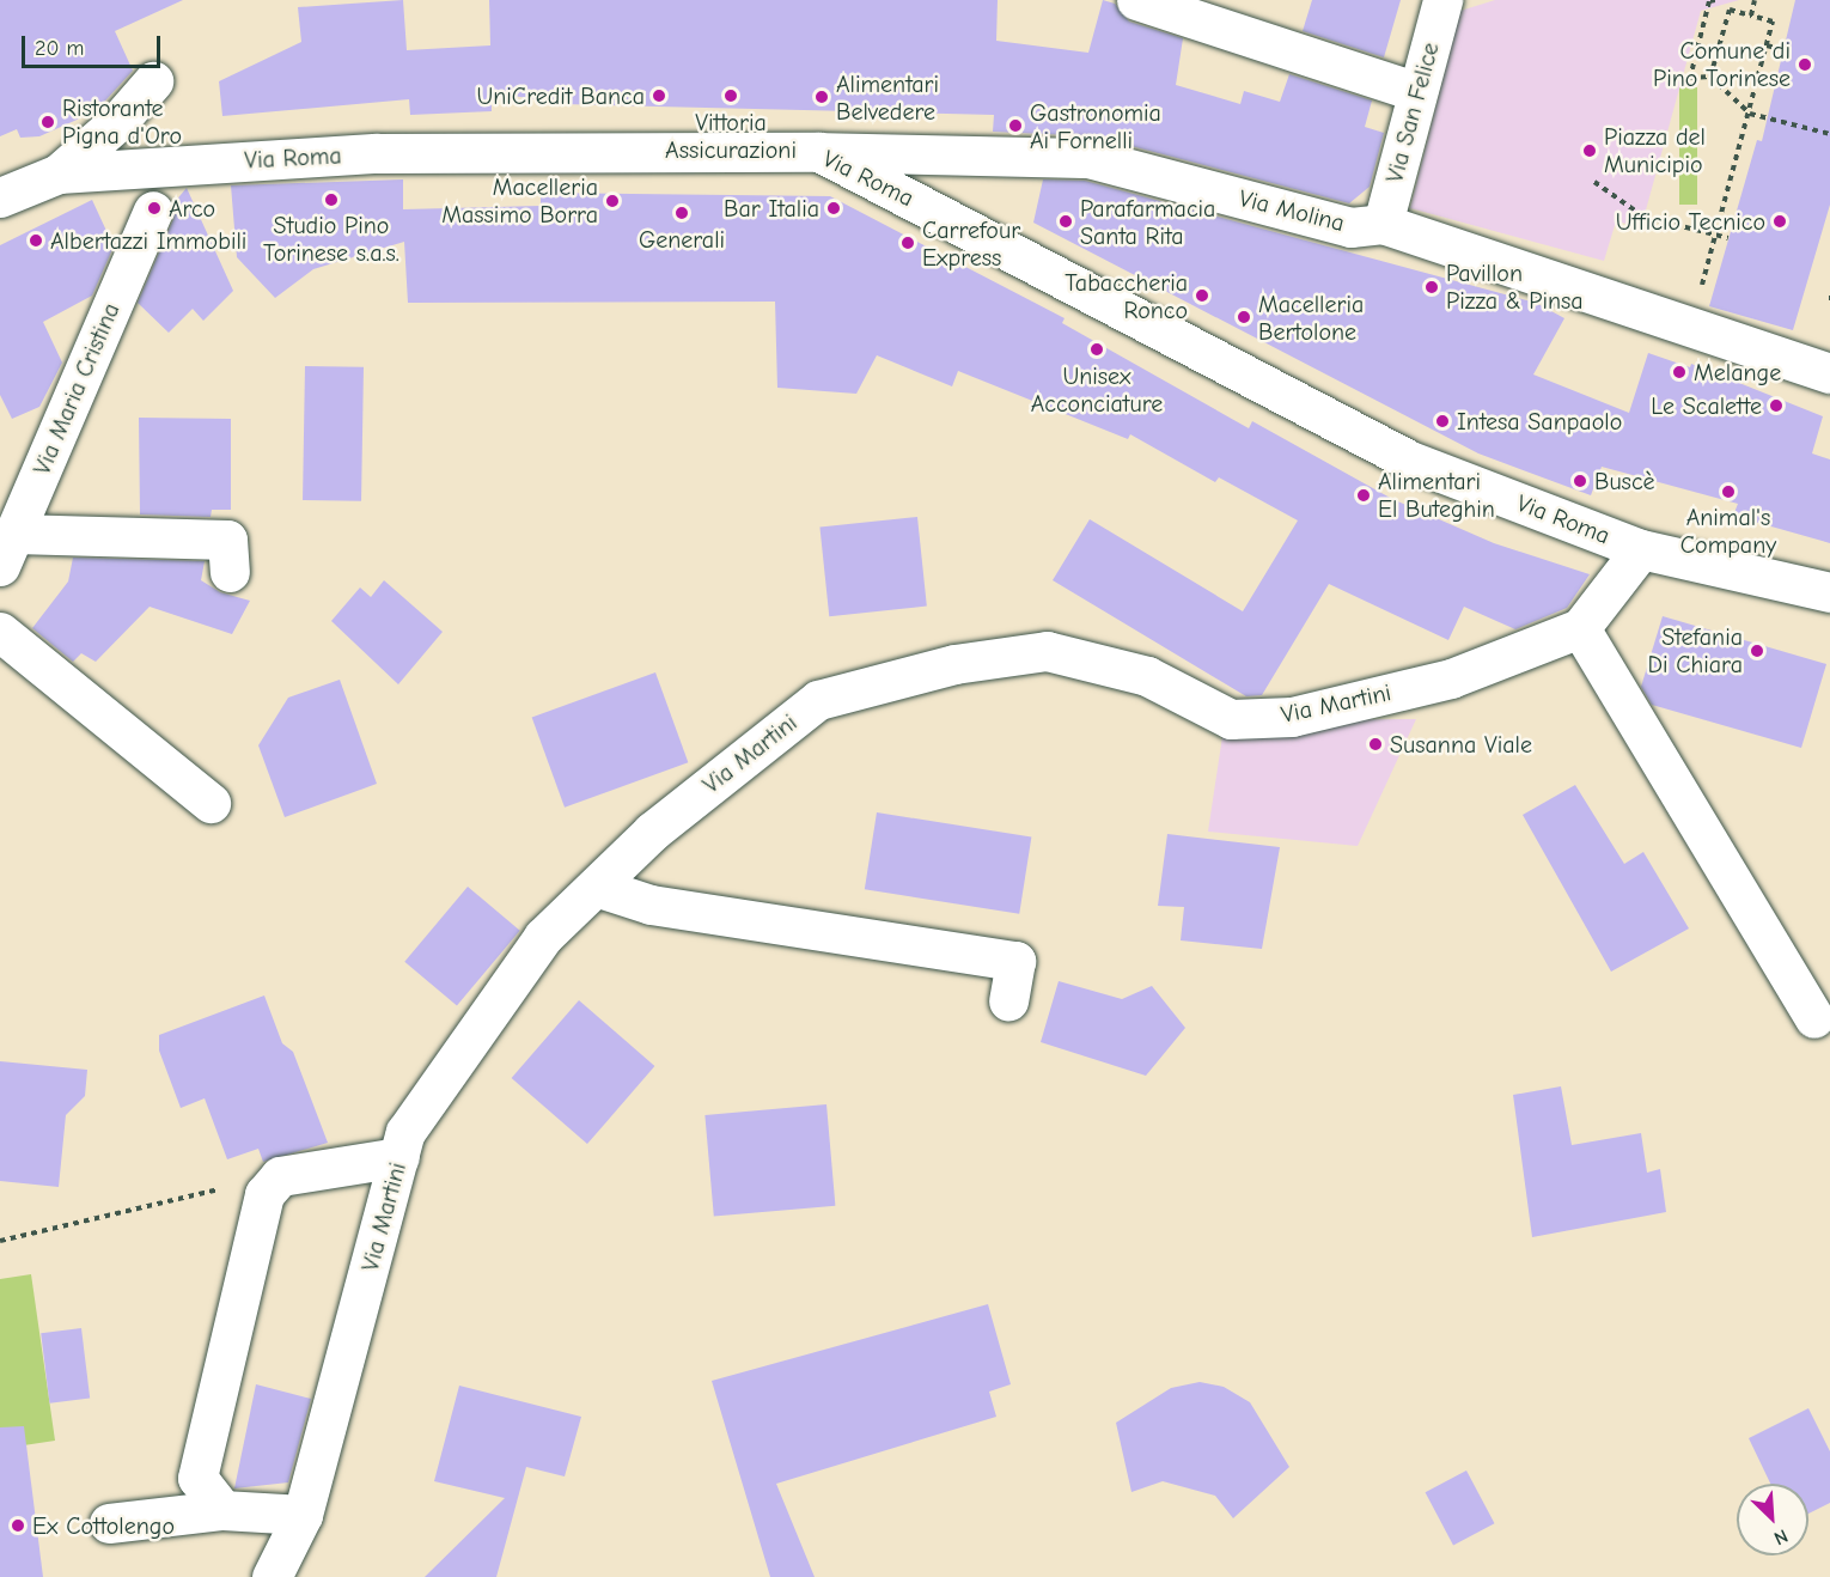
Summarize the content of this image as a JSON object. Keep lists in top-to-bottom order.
{
  "streets": {
    "street": [
      "Via San Felice",
      "Via Roma",
      "Via Molina",
      "Via Maria Cristina",
      "Via Martini"
    ]
  },
  "crossings": [
    ["Via San Felice", "Via Molina"],
    ["Via Roma", "Via Molina"],
    ["Via Roma", "Via Maria Cristina"]
  ],
  "places": [
    "Comune di Pino Torinese",
    "UniCredit Banca",
    "Vittoria Assicurazioni",
    "Alimentari Belvedere",
    "Ristorante Pigna d'Oro",
    "Gastronomia Ai Fornelli",
    "Piazza del Municipio",
    "Studio Pino Torinese s.a.s.",
    "Macelleria Massimo Borra",
    "Arco",
    "Bar Italia",
    "Generali",
    "Parafarmacia Santa Rita",
    "Ufficio Tecnico",
    "Albertazzi Immobili",
    "Carrefour Express",
    "Pavillon Pizza & Pinsa",
    "Tabaccheria Ronco",
    "Macelleria Bertolone",
    "Unisex Acconciature",
    "Melange",
    "Le Scalette",
    "Intesa Sanpaolo",
    "Buscè",
    "Animal's Company",
    "Alimentari El Buteghin",
    "Stefania Di Chiara",
    "Susanna Viale",
    "Ex Cottolengo"
  ],
  "scale_bar": "20 m",
  "north": "bottom right"
}
